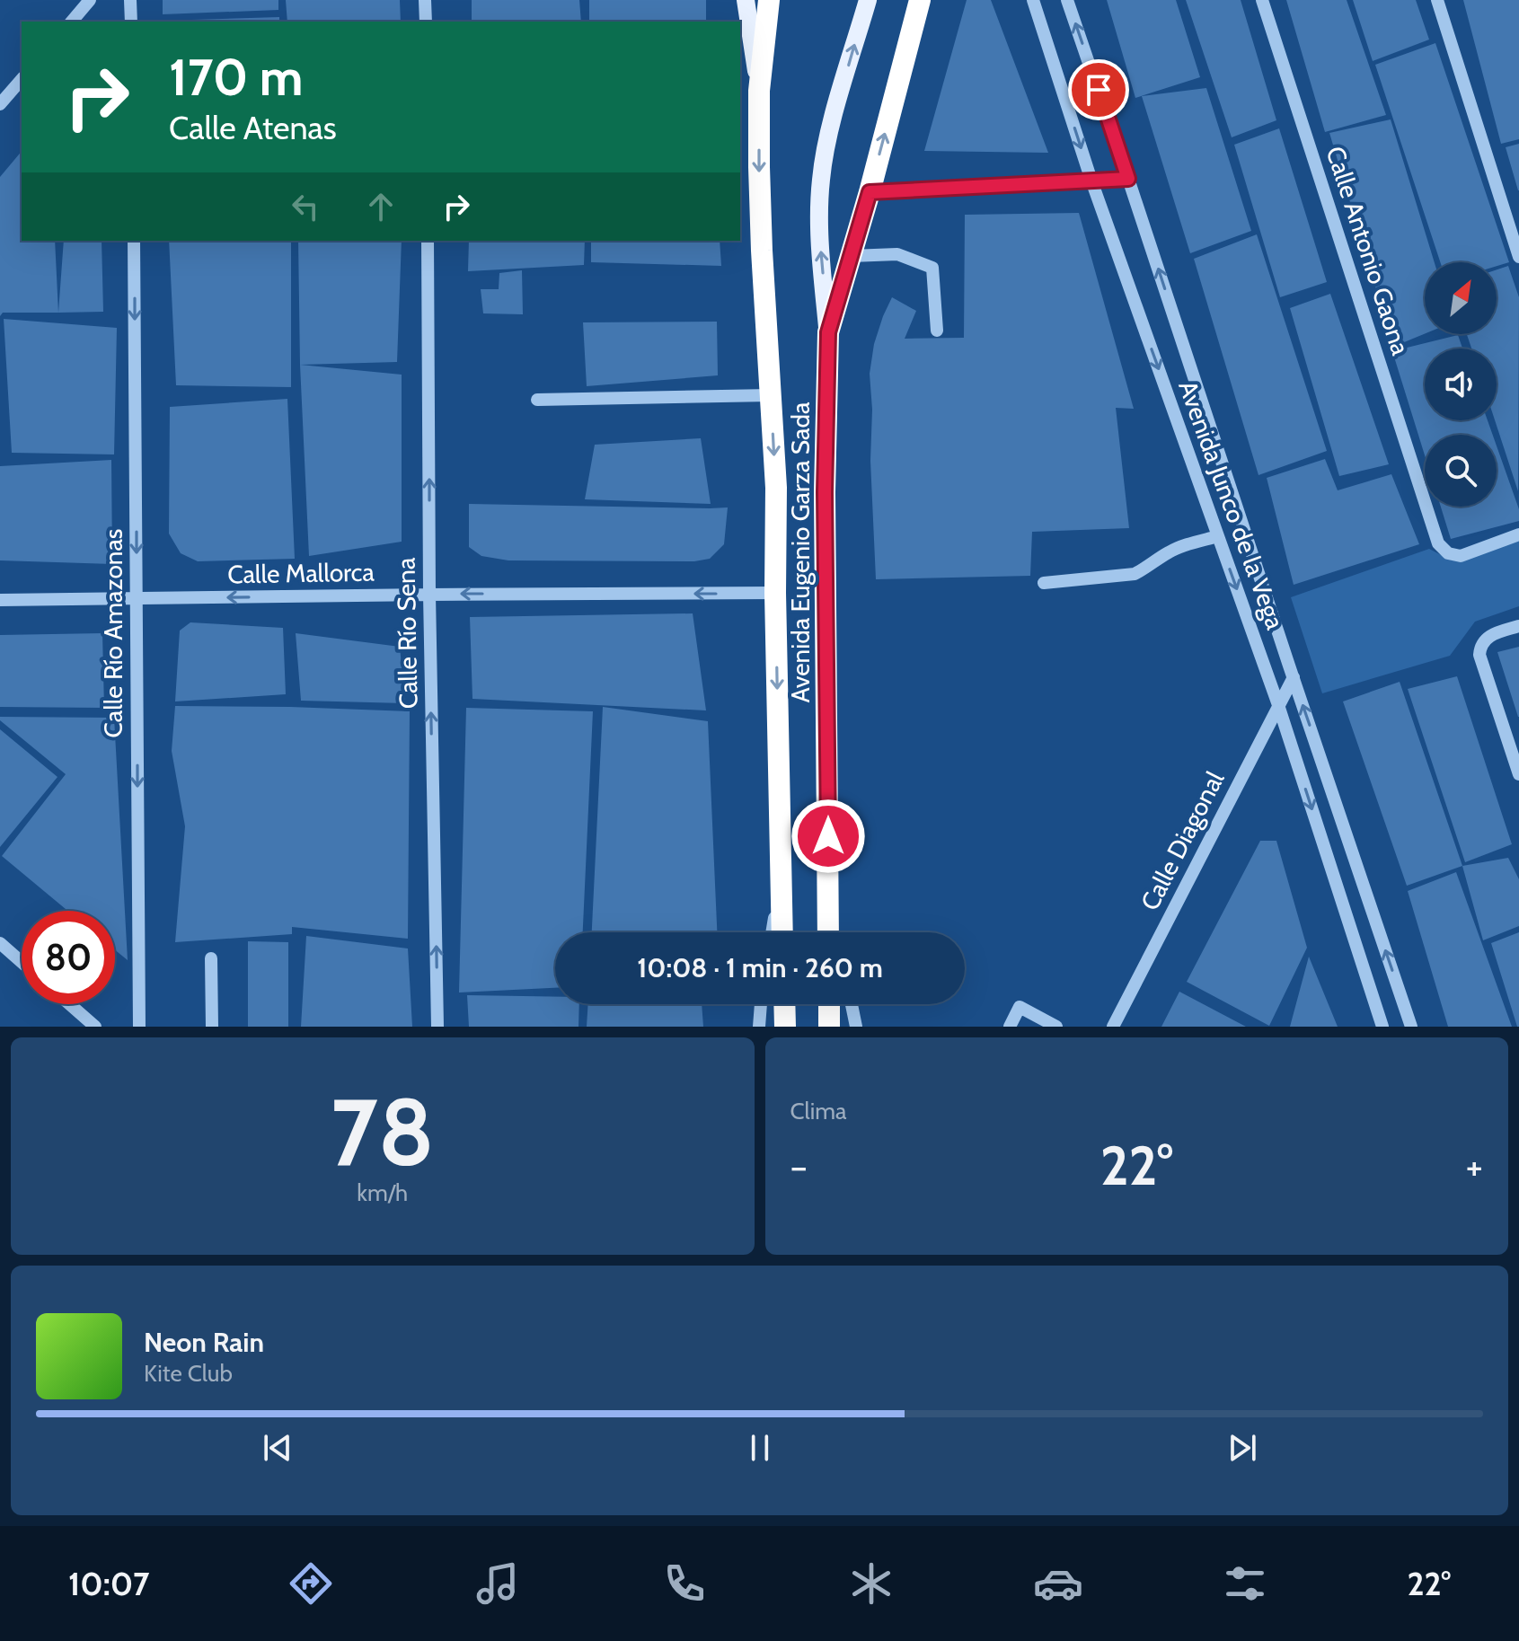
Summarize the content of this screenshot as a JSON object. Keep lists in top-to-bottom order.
{
  "streets": {
    "highway": ["Avenida Eugenio Garza Sada"],
    "street": [
      "Calle Antonio Gaona",
      "Avenida Junco de la Vega",
      "Calle Mallorca",
      "Calle Río Amazonas",
      "Calle Río Sena",
      "Calle Diagonal"
    ]
  },
  "crossings": [
    ["Avenida Junco de la Vega", "Calle Diagonal"],
    ["Avenida Eugenio Garza Sada", "Calle Mallorca"],
    ["Calle Mallorca", "Calle Río Amazonas"],
    ["Calle Mallorca", "Calle Río Sena"]
  ],
  "one_way": ["Calle Mallorca", "Calle Río Amazonas", "Calle Río Sena"],
  "north": "top right",
  "page": {
    "turn": ["170 m", "Calle Atenas"],
    "limit": "80",
    "trip": "10:08 · 1 min · 260 m",
    "tile": [
      ["78", "km/h"],
      "Clima"
    ],
    "heat": ["−", "22°", "+"],
    "song": ["Neon Rain", "Kite Club"],
    "tabs": ["10:07", "22°"]
  }
}
